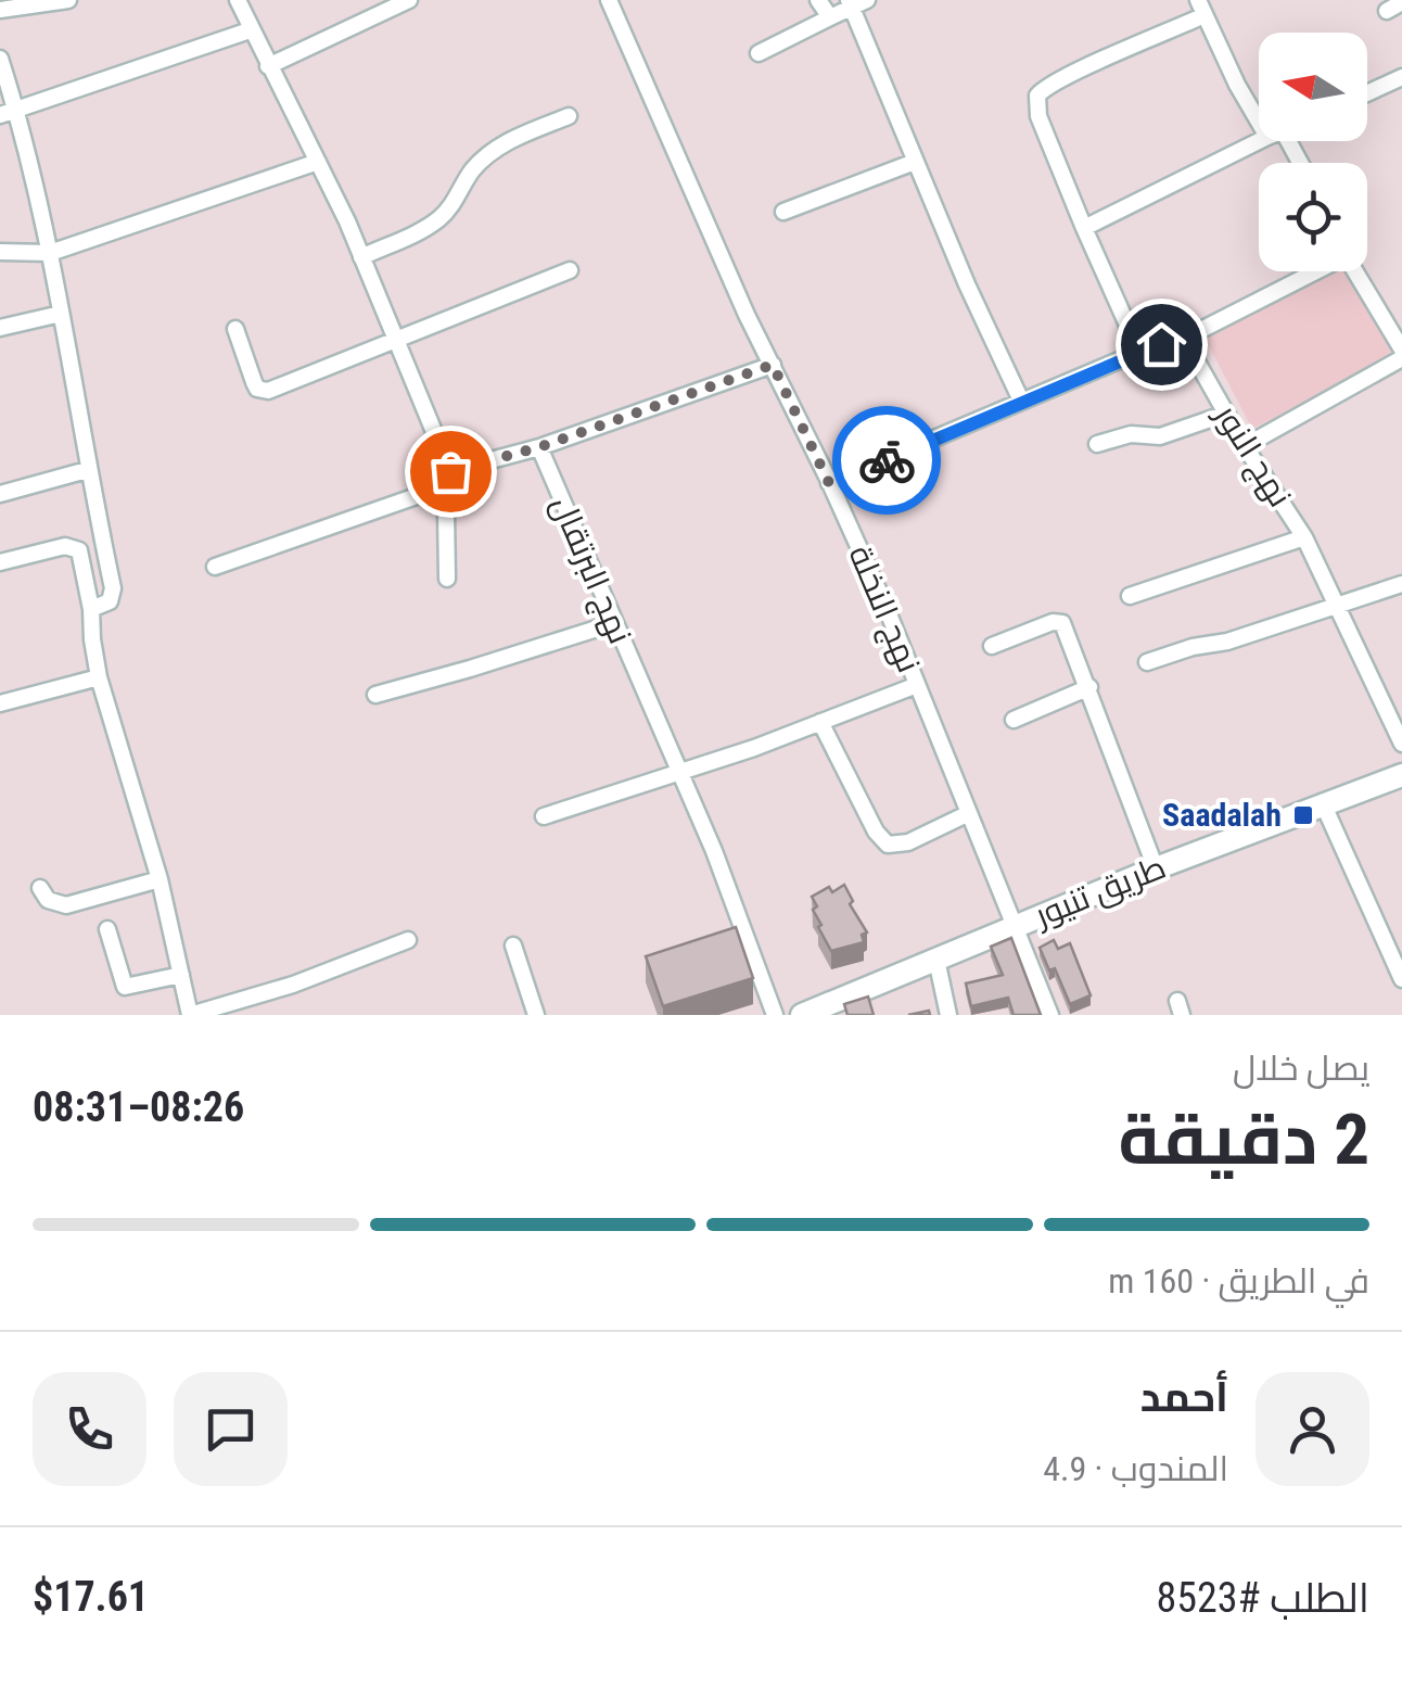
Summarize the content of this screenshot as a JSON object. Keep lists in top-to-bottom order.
{
  "streets": {
    "main road": ["طريق تنيور"],
    "street": ["نهج النور", "نهج البرتقال", "نهج النخلة"]
  },
  "crossings": [
    ["نهج النخلة", "طريق تنيور"]
  ],
  "places": {
    "transit": ["Saadalah"]
  },
  "north": "left",
  "page": {
    "heading": ["2 دقيقة", "يصل خلال", "08:26–08:31"],
    "panel": [
      "أحمد",
      "المندوب · 4.9",
      "الطلب #8523",
      "$17.61"
    ],
    "bar": "في الطريق · 160 m"
  }
}
